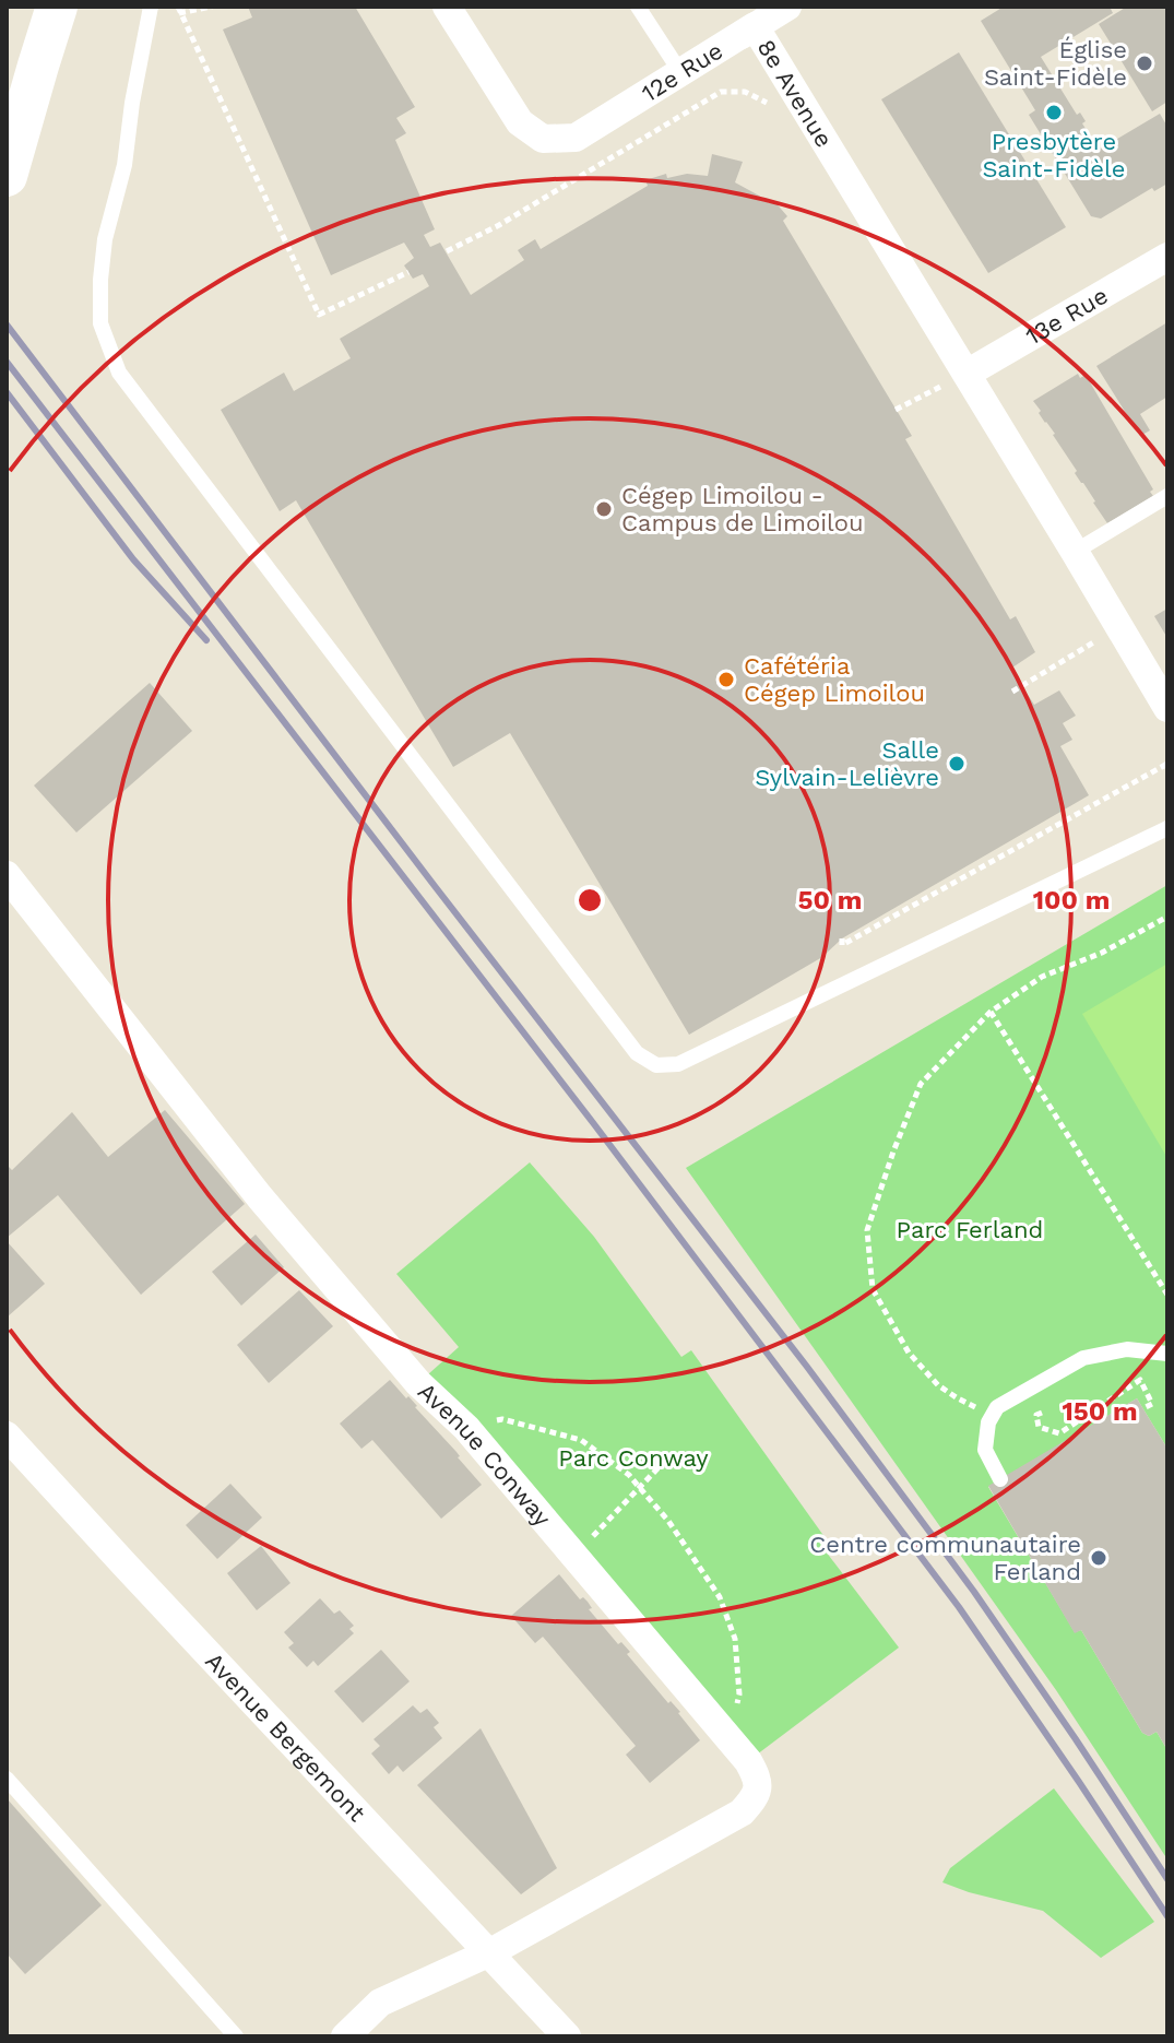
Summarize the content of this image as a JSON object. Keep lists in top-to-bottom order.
{
  "streets": {
    "street": [
      "8e Avenue",
      "13e Rue",
      "Avenue Conway",
      "Avenue Bergemont"
    ]
  },
  "crossings": [
    ["8e Avenue", "13e Rue"],
    ["Avenue Conway", "Avenue Bergemont"]
  ],
  "parks": ["Parc Ferland", "Parc Conway"],
  "places": [
    "Église Saint-Fidèle",
    "Presbytère Saint-Fidèle",
    "Cégep Limoilou - Campus de Limoilou",
    "Cafétéria Cégep Limoilou",
    "Salle Sylvain-Lelièvre",
    "Centre communautaire Ferland"
  ],
  "rings": ["50 m", "100 m", "150 m"]
}
